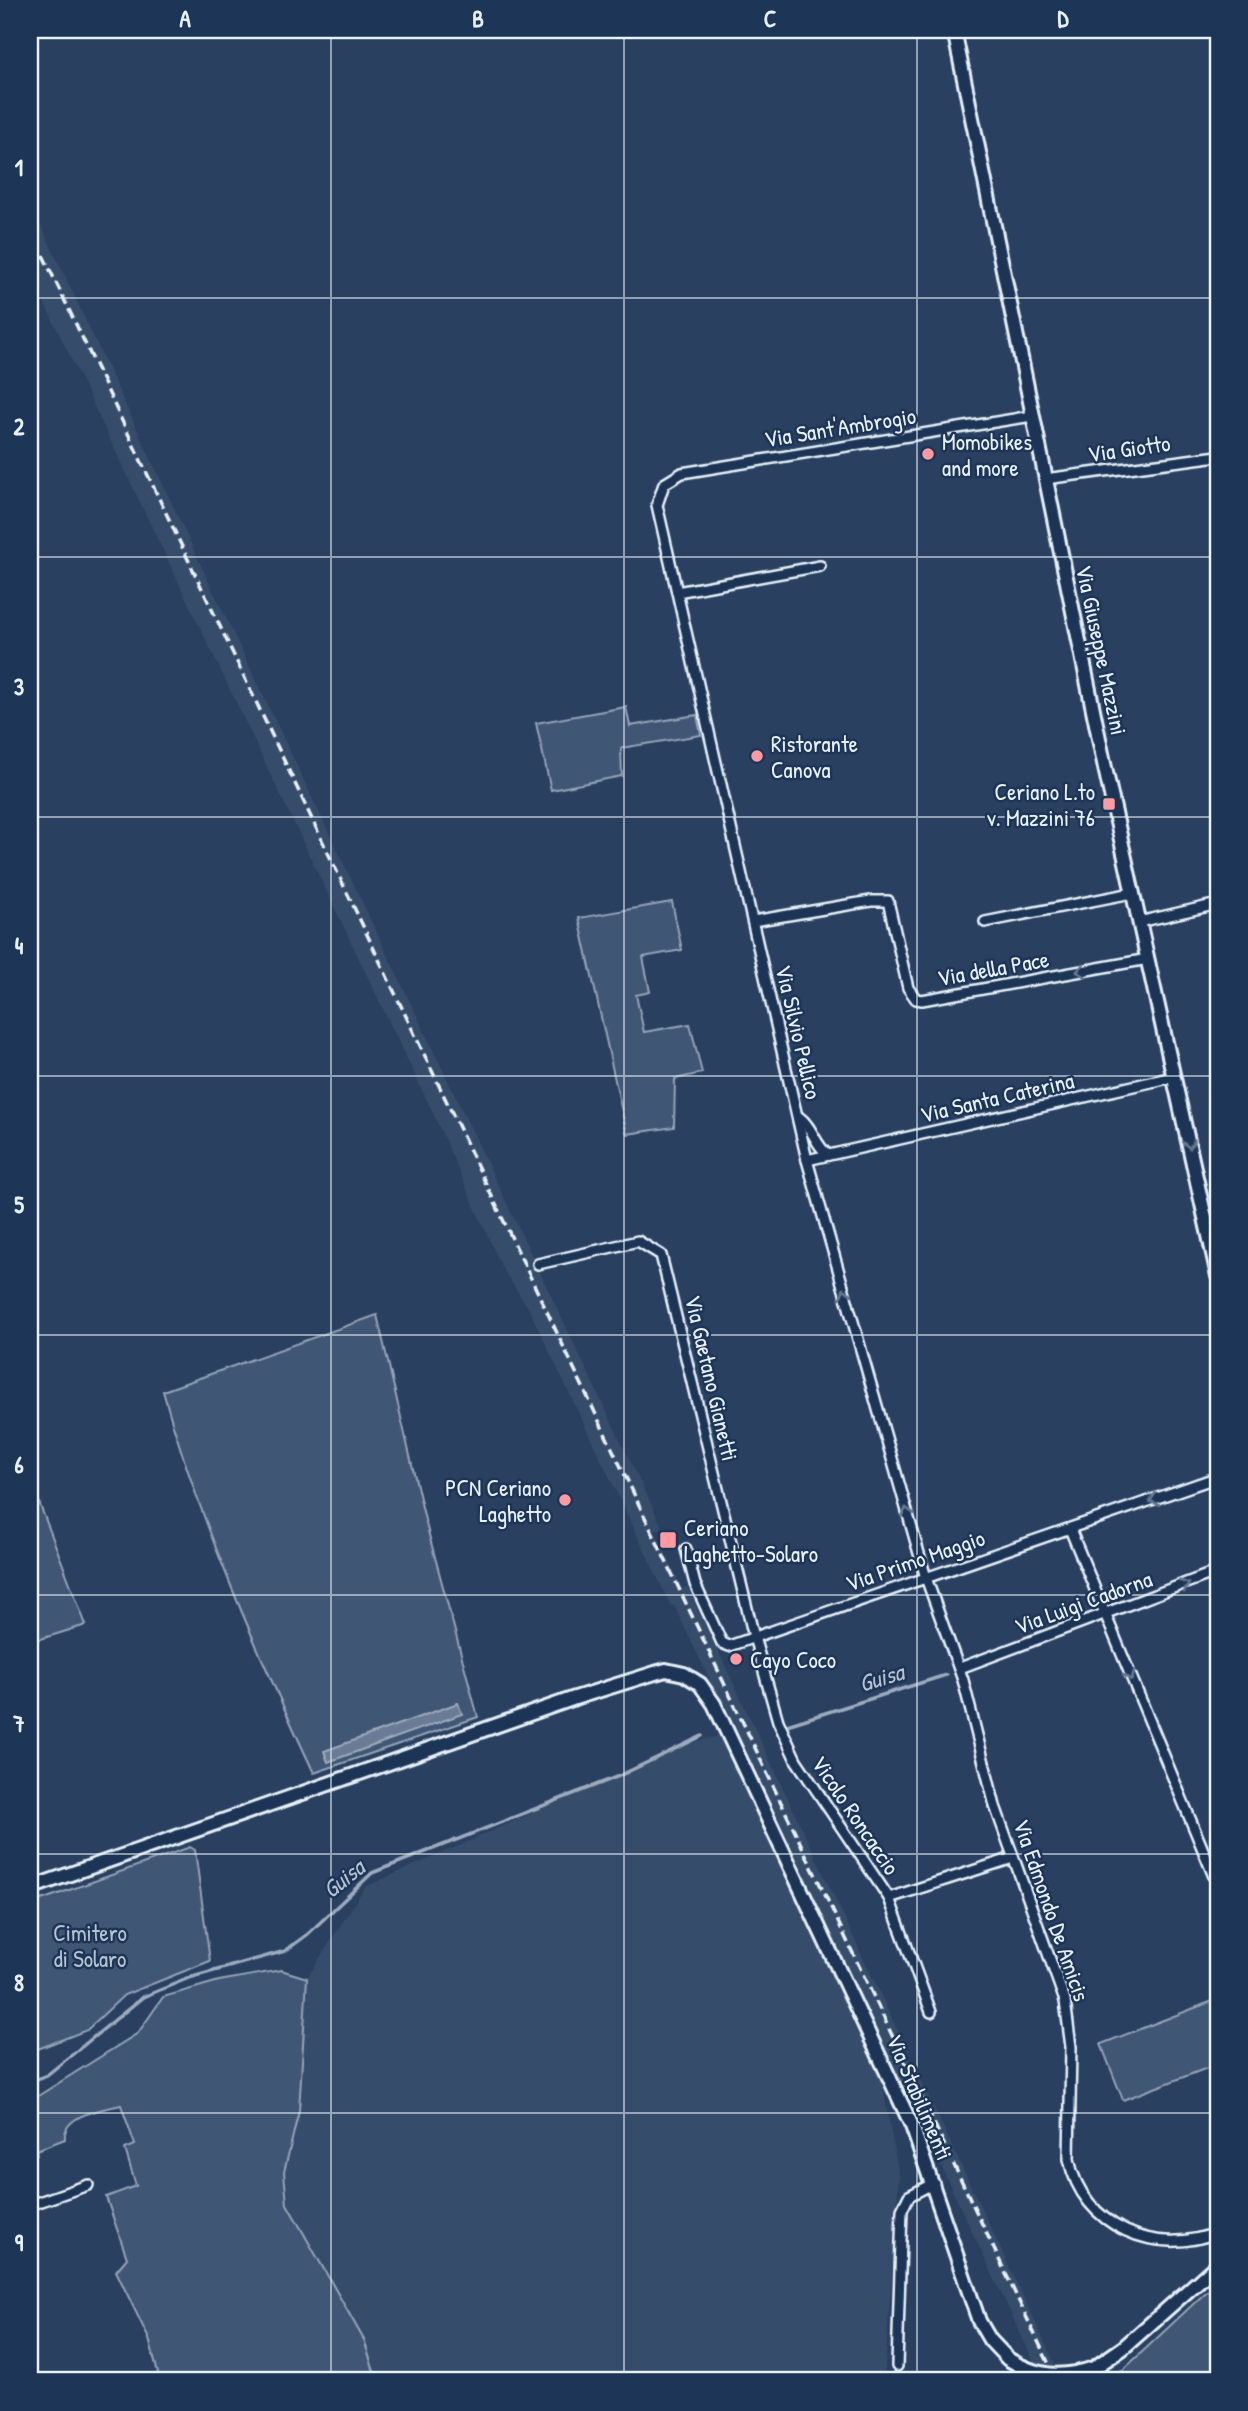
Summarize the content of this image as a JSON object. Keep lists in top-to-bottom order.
{
  "streets": {
    "street": [
      "Via Sant'Ambrogio",
      "Via Giotto",
      "Via Giuseppe Mazzini",
      "Via della Pace",
      "Via Silvio Pellico",
      "Via Santa Caterina",
      "Via Gaetano Gianetti",
      "Via Primo Maggio",
      "Via Luigi Cadorna",
      "Vicolo Roncaccio",
      "Via Edmondo De Amicis",
      "Via Stabilimenti"
    ]
  },
  "crossings": [
    ["Via Sant'Ambrogio", "Via Giuseppe Mazzini"],
    ["Via Sant'Ambrogio", "Via Silvio Pellico"],
    ["Via Giotto", "Via Giuseppe Mazzini"],
    ["Via Giuseppe Mazzini", "Via della Pace"],
    ["Via Giuseppe Mazzini", "Via Santa Caterina"],
    ["Via della Pace", "Via Silvio Pellico"],
    ["Via Silvio Pellico", "Via Santa Caterina"],
    ["Via Silvio Pellico", "Via Primo Maggio"],
    ["Via Silvio Pellico", "Via Edmondo De Amicis"],
    ["Via Gaetano Gianetti", "Via Primo Maggio"],
    ["Via Gaetano Gianetti", "Vicolo Roncaccio"],
    ["Via Primo Maggio", "Vicolo Roncaccio"],
    ["Via Primo Maggio", "Via Edmondo De Amicis"],
    ["Via Luigi Cadorna", "Via Edmondo De Amicis"]
  ],
  "one_way": ["Via Silvio Pellico", "Via Luigi Cadorna"],
  "water": ["Guisa"],
  "parks": ["Cimitero di Solaro"],
  "places": {
    "other": [
      "Momobikes and more",
      "Ristorante Canova",
      "PCN Ceriano Laghetto",
      "Cayo Coco"
    ],
    "transit": ["Ceriano L.to v. Mazzini 76", "Ceriano Laghetto-Solaro"]
  },
  "grid": {
    "columns": [
      "A",
      "B",
      "C",
      "D"
    ],
    "rows": [
      "1",
      "2",
      "3",
      "4",
      "5",
      "6",
      "7",
      "8",
      "9"
    ]
  }
}
